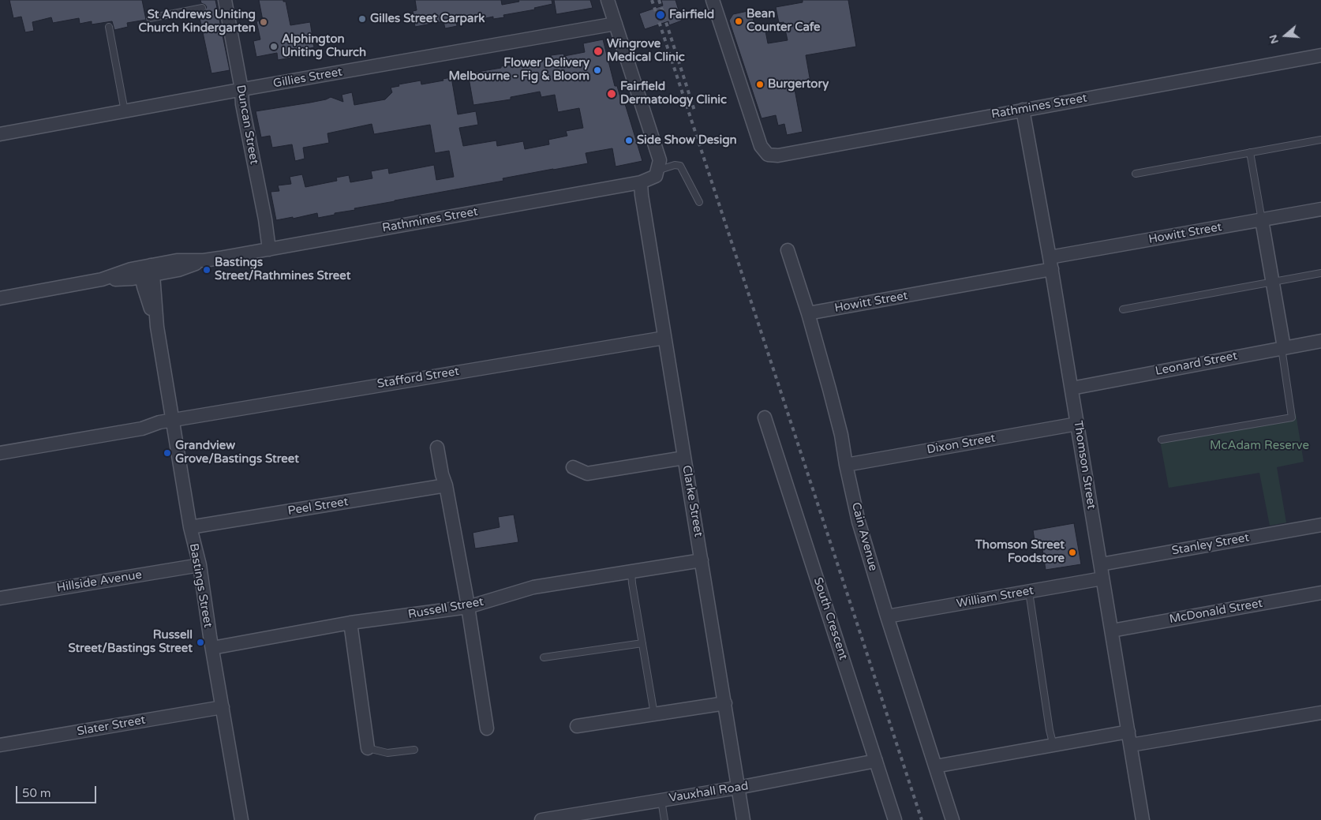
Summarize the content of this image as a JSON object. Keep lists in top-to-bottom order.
{
  "streets": {
    "street": [
      "Gillies Street",
      "Rathmines Street",
      "Duncan Street",
      "Howitt Street",
      "Leonard Street",
      "Stafford Street",
      "Dixon Street",
      "Thomson Street",
      "Clarke Street",
      "Peel Street",
      "Cain Avenue",
      "Stanley Street",
      "Hillside Avenue",
      "Bastings Street",
      "William Street",
      "Russell Street",
      "McDonald Street",
      "South Crescent",
      "Slater Street",
      "Vauxhall Road"
    ]
  },
  "crossings": [
    ["Gillies Street", "Duncan Street"],
    ["Rathmines Street", "Duncan Street"],
    ["Rathmines Street", "Thomson Street"],
    ["Rathmines Street", "Clarke Street"],
    ["Rathmines Street", "Bastings Street"],
    ["Howitt Street", "Thomson Street"],
    ["Howitt Street", "Cain Avenue"],
    ["Leonard Street", "Thomson Street"],
    ["Stafford Street", "Clarke Street"],
    ["Stafford Street", "Bastings Street"],
    ["Dixon Street", "Thomson Street"],
    ["Dixon Street", "Cain Avenue"],
    ["Thomson Street", "Stanley Street"],
    ["Thomson Street", "William Street"],
    ["Thomson Street", "McDonald Street"],
    ["Clarke Street", "Russell Street"],
    ["Clarke Street", "Vauxhall Road"],
    ["Peel Street", "Bastings Street"],
    ["Cain Avenue", "William Street"],
    ["Hillside Avenue", "Bastings Street"],
    ["Bastings Street", "Russell Street"],
    ["Bastings Street", "Slater Street"],
    ["South Crescent", "Vauxhall Road"]
  ],
  "parks": ["McAdam Reserve"],
  "places": [
    "Fairfield",
    "Gilles Street Carpark",
    "Bean Counter Cafe",
    "St Andrews Uniting Church Kindergarten",
    "Alphington Uniting Church",
    "Wingrove Medical Clinic",
    "Flower Delivery Melbourne - Fig & Bloom",
    "Burgertory",
    "Fairfield Dermatology Clinic",
    "Side Show Design",
    "Bastings Street/Rathmines Street",
    "Grandview Grove/Bastings Street",
    "Thomson Street Foodstore",
    "Russell Street/Bastings Street"
  ],
  "scale_bar": "50 m",
  "north": "left"
}
